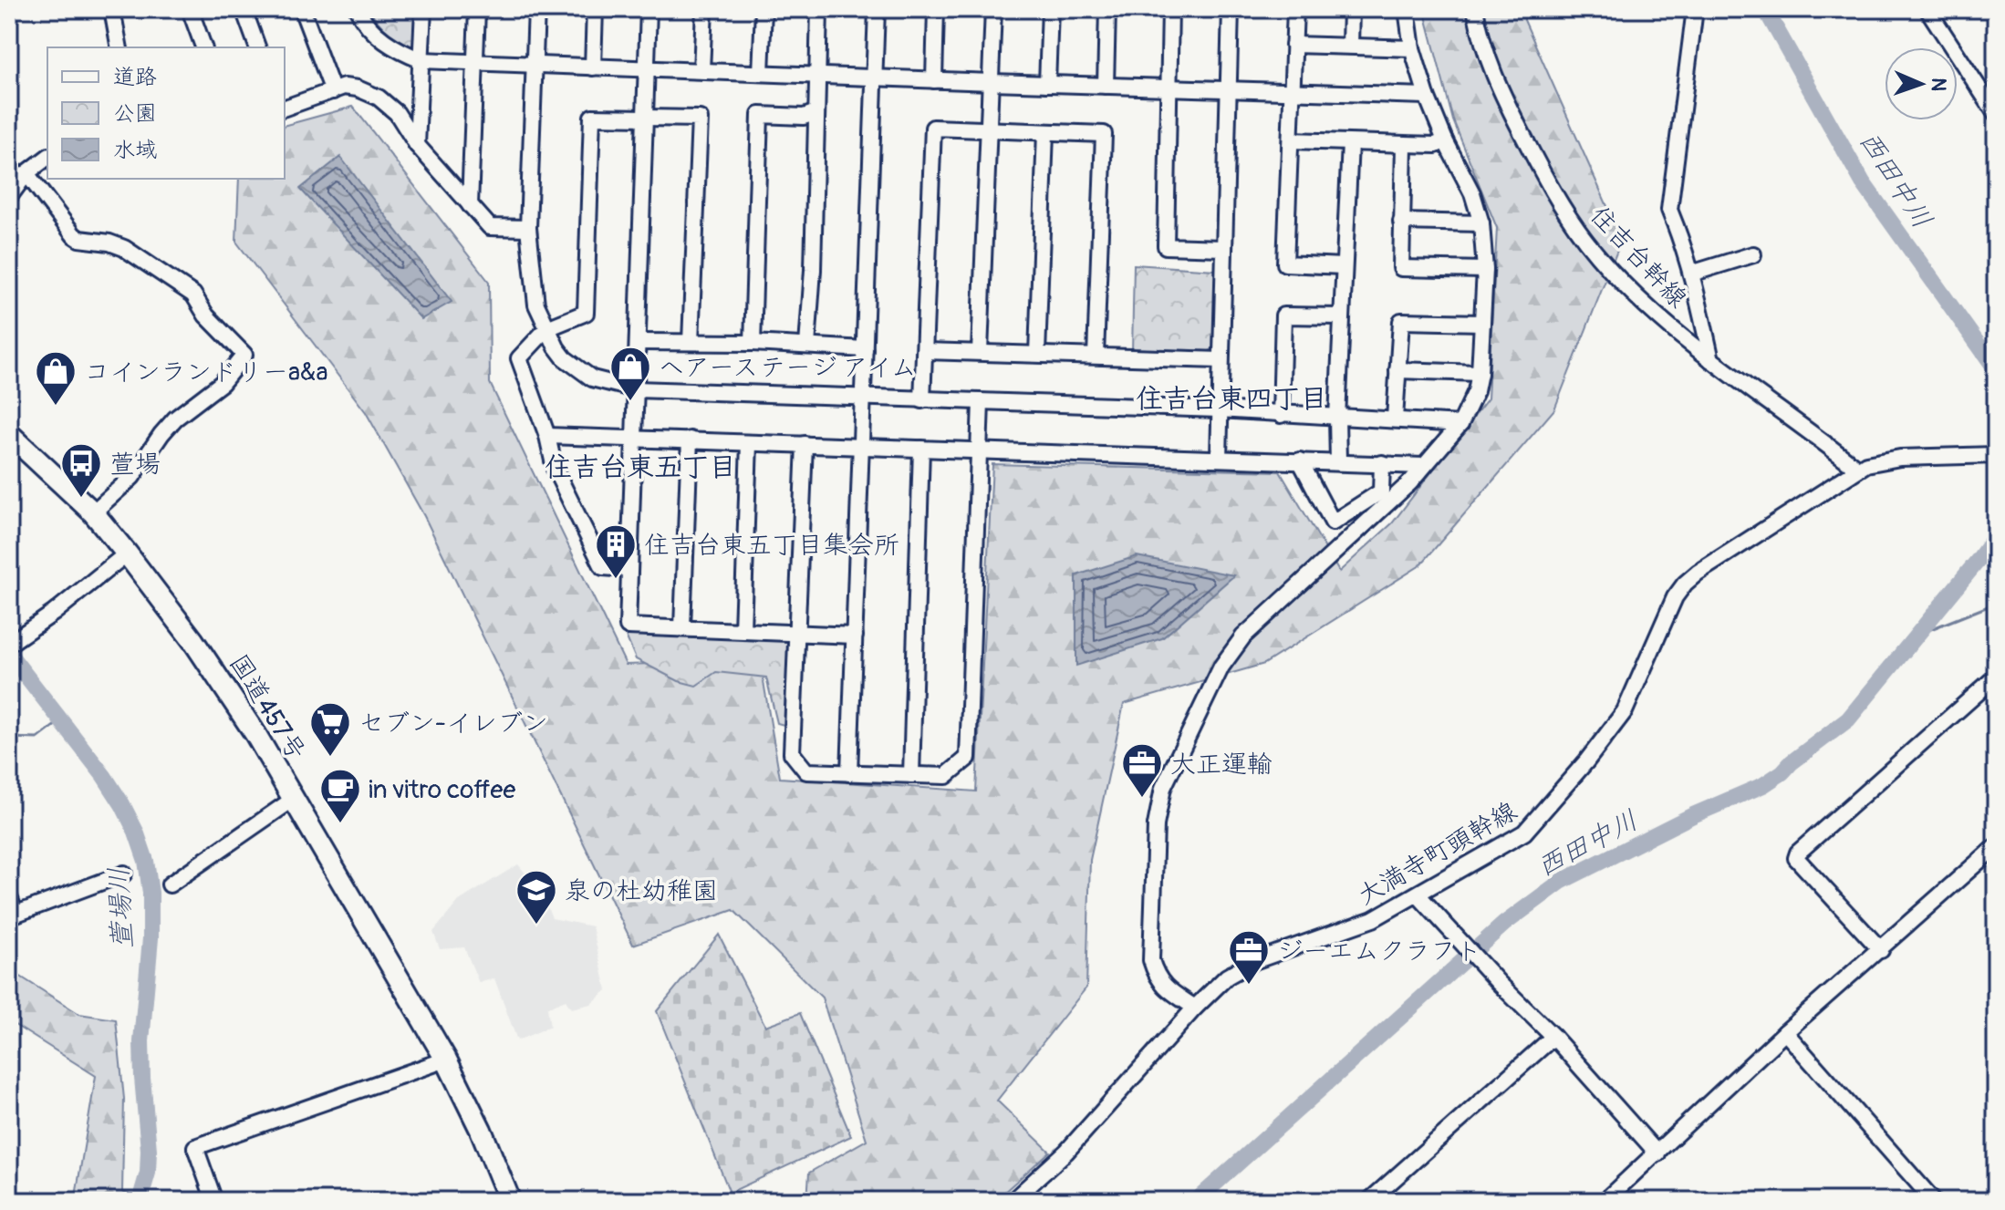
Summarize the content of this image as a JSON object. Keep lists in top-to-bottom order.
{
  "streets": {
    "highway": ["国道457号"],
    "street": ["住吉台幹線", "大満寺町頭幹線"]
  },
  "crossings": [
    ["住吉台幹線", "大満寺町頭幹線"]
  ],
  "districts": ["住吉台東四丁目", "住吉台東五丁目"],
  "water": ["西田中川", "萱場川"],
  "places": {
    "shop": ["ヘアーステージ アイム", "コインランドリーa&a"],
    "bus stop": ["萱場"],
    "building": ["住吉台東五丁目集会所"],
    "supermarket": ["セブン-イレブン"],
    "office": ["大正運輸", "ジーエムクラフト"],
    "cafe": ["in vitro coffee"],
    "school or university": ["泉の杜幼稚園"]
  },
  "legend": ["道路", "公園", "水域"],
  "north": "right"
}
